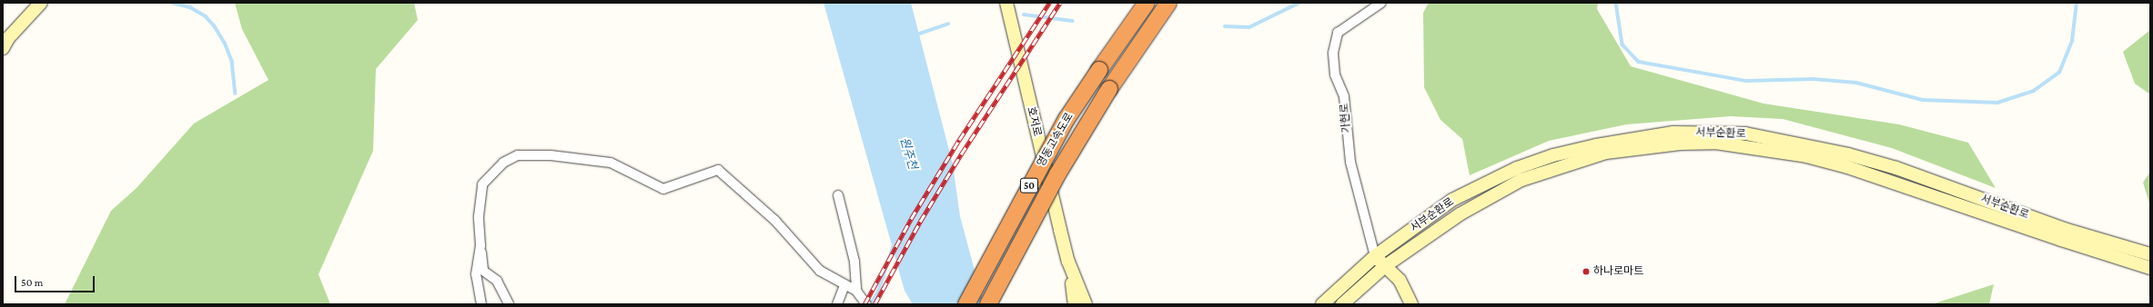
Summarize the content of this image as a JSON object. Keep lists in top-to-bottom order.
{
  "streets": {
    "highway": ["영동고속도로", "50"],
    "street": ["가현로", "호저로", "서부순환로"]
  },
  "crossings": [
    ["가현로", "서부순환로"]
  ],
  "water": ["원주천"],
  "places": ["하나로마트"],
  "scale_bar": "50 m"
}
